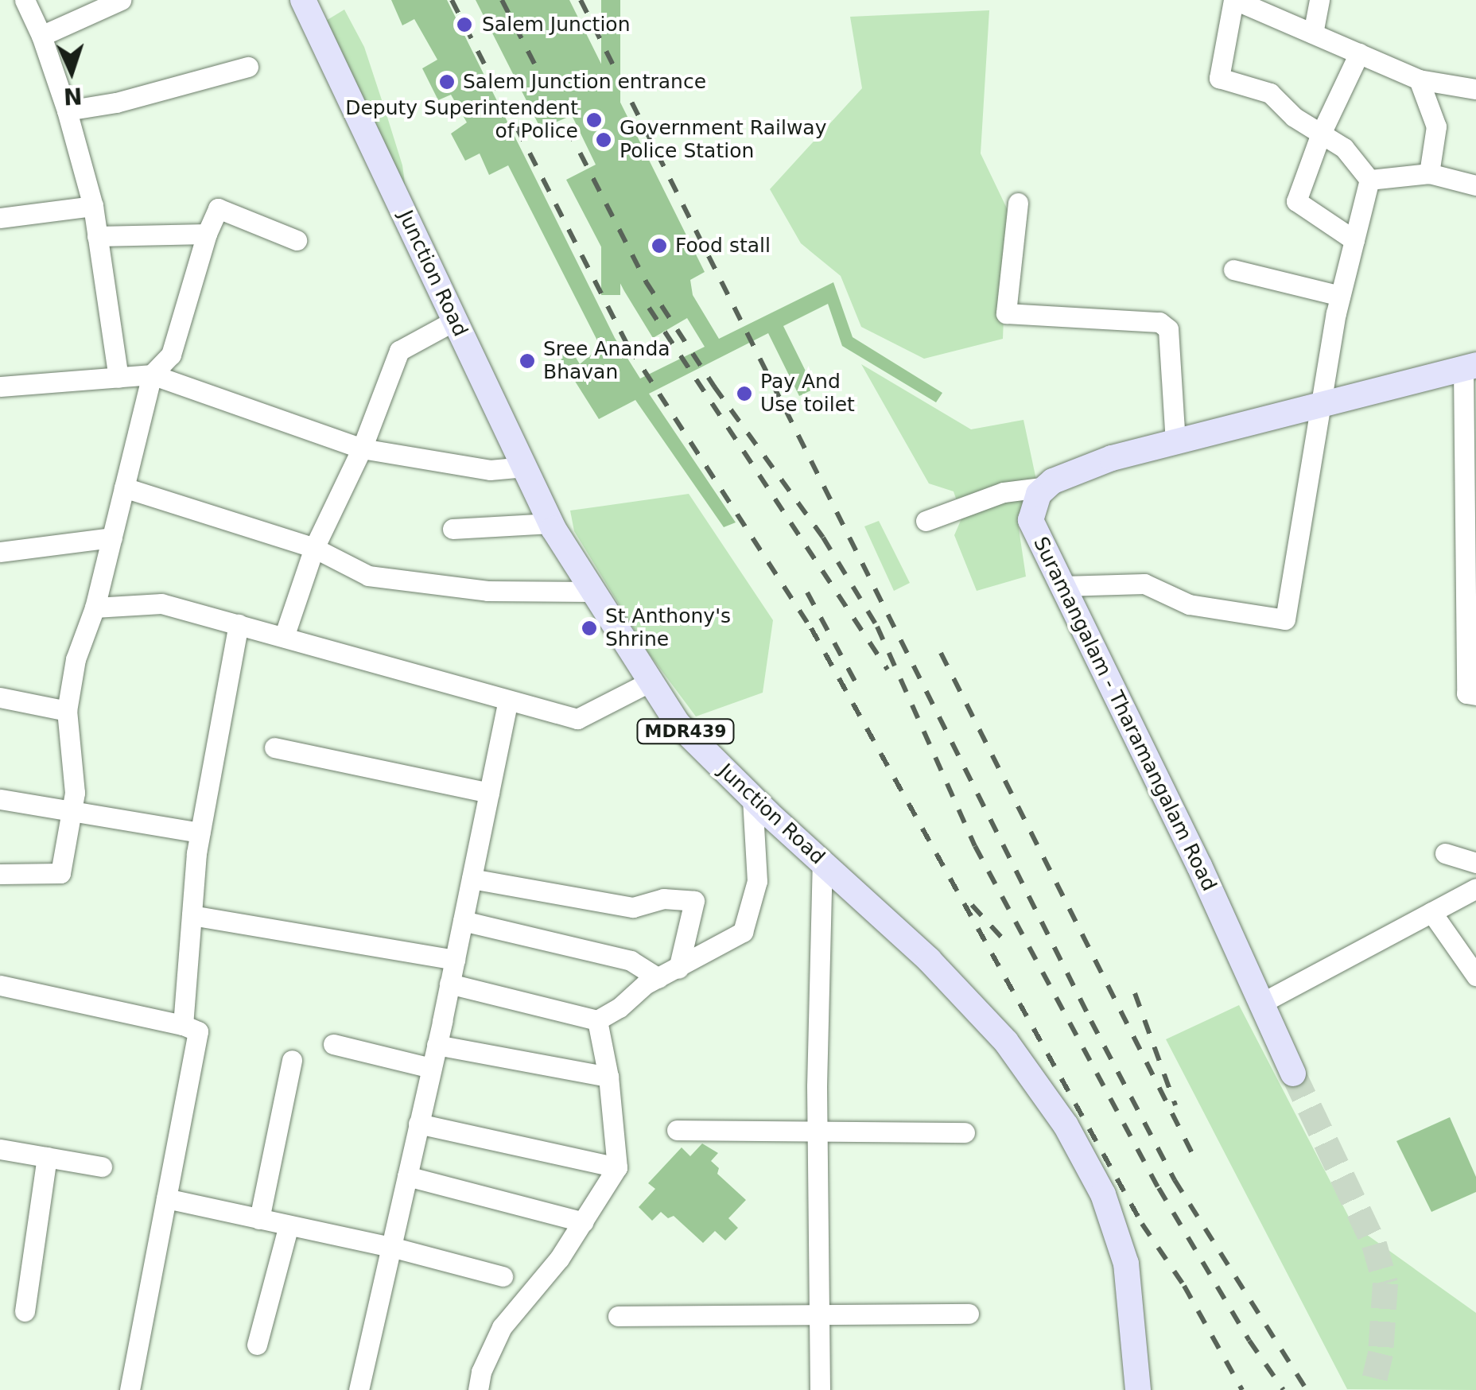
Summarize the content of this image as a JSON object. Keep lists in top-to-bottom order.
{
  "streets": {
    "main road": ["Junction Road", "Suramangalam - Tharamangalam Road", "MDR439"]
  },
  "places": [
    "Salem Junction",
    "Salem Junction entrance",
    "Deputy Superintendent of Police",
    "Government Railway Police Station",
    "Food stall",
    "Sree Ananda Bhavan",
    "Pay And Use toilet",
    "St Anthony's Shrine"
  ],
  "north": "bottom"
}
